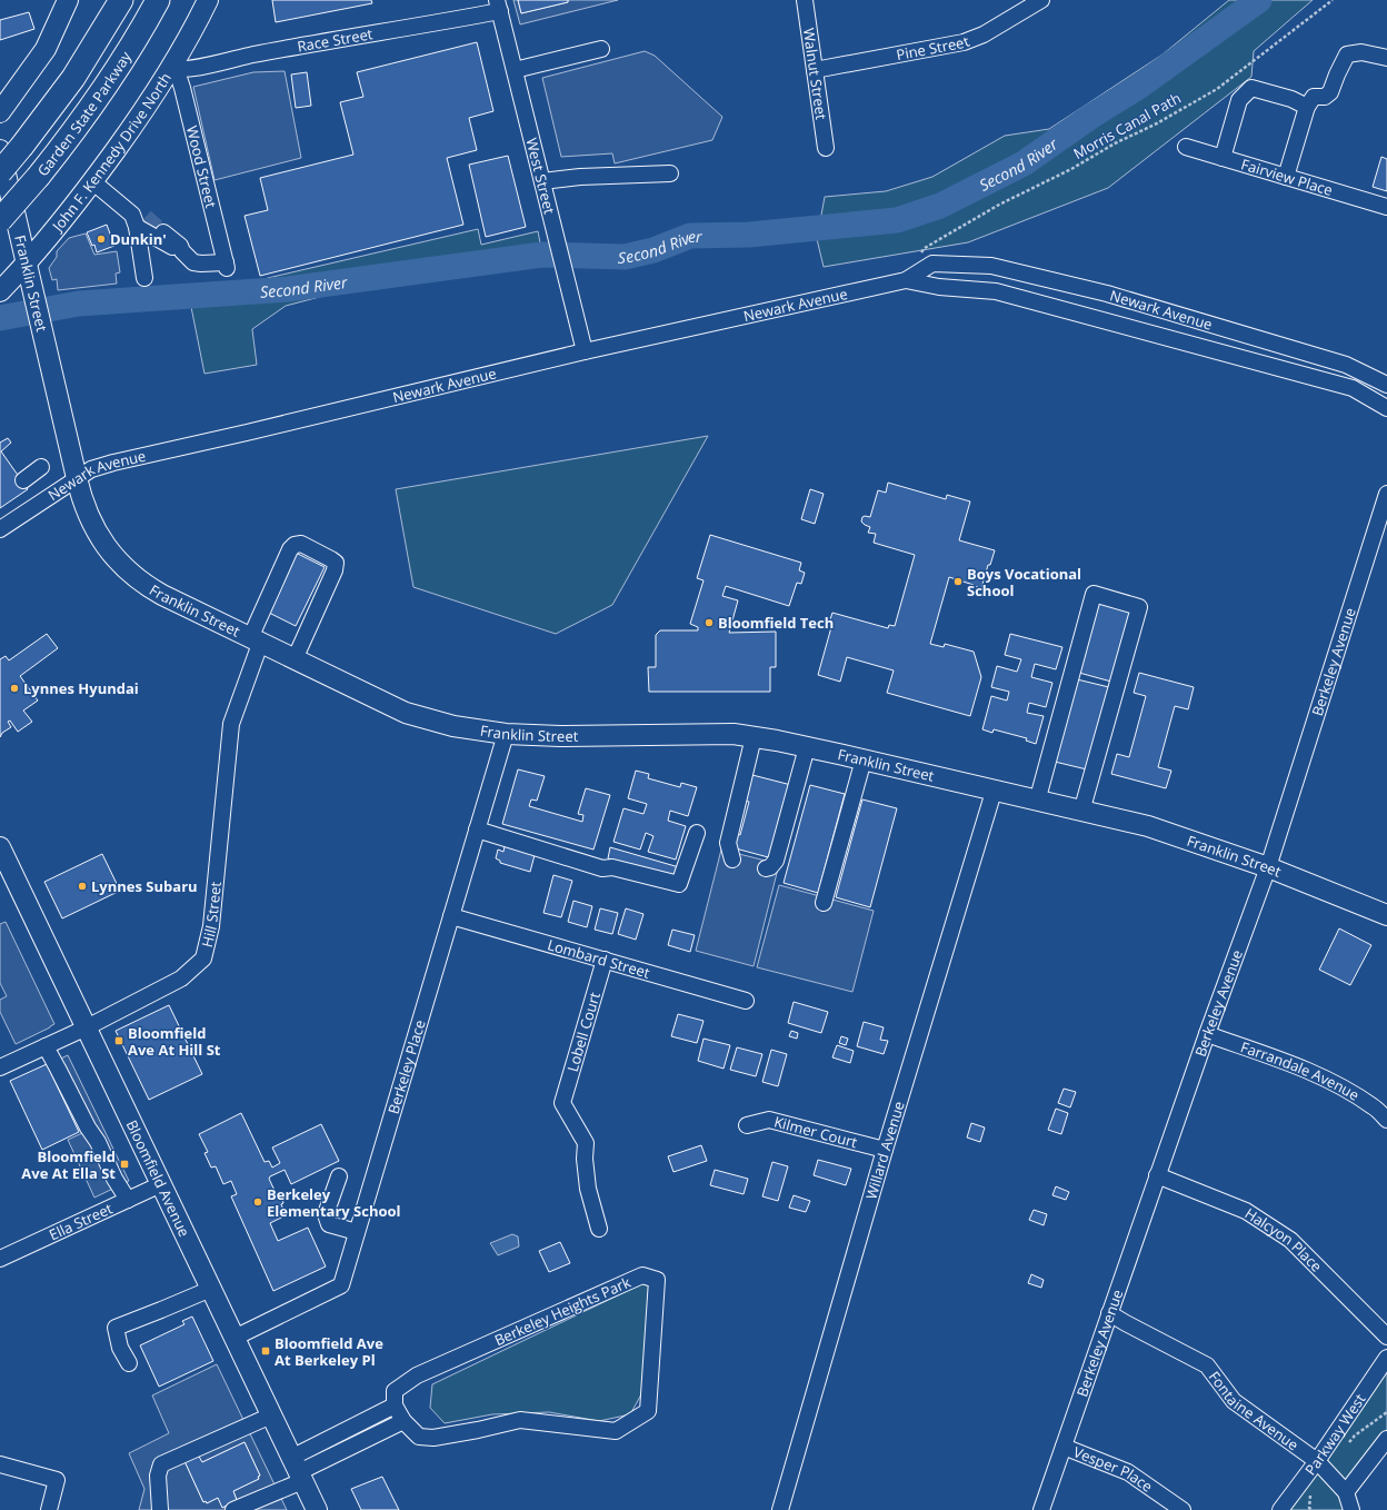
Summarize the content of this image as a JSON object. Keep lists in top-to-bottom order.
{
  "streets": {
    "highway": ["Garden State Parkway"],
    "main road": ["John F. Kennedy Drive North", "Franklin Street", "Bloomfield Avenue"],
    "street": [
      "Race Street",
      "Pine Street",
      "Walnut Street",
      "Wood Street",
      "West Street",
      "Fairview Place",
      "Newark Avenue",
      "Berkeley Avenue",
      "Hill Street",
      "Lombard Street",
      "Lobell Court",
      "Berkeley Place",
      "Farrandale Avenue",
      "Kilmer Court",
      "Willard Avenue",
      "Ella Street",
      "Halcyon Place",
      "Berkeley Heights Park",
      "Fontaine Avenue",
      "Parkway West",
      "Vesper Place"
    ],
    "path": ["Morris Canal Path"]
  },
  "crossings": [
    ["Race Street", "John F. Kennedy Drive North"],
    ["Race Street", "Wood Street"],
    ["Race Street", "West Street"],
    ["Pine Street", "Walnut Street"],
    ["John F. Kennedy Drive North", "Wood Street"],
    ["John F. Kennedy Drive North", "Franklin Street"],
    ["West Street", "Newark Avenue"],
    ["Franklin Street", "Newark Avenue"],
    ["Franklin Street", "Berkeley Avenue"],
    ["Franklin Street", "Hill Street"],
    ["Franklin Street", "Berkeley Place"],
    ["Franklin Street", "Willard Avenue"],
    ["Berkeley Avenue", "Farrandale Avenue"],
    ["Berkeley Avenue", "Halcyon Place"],
    ["Berkeley Avenue", "Fontaine Avenue"],
    ["Berkeley Avenue", "Vesper Place"],
    ["Hill Street", "Bloomfield Avenue"],
    ["Lombard Street", "Lobell Court"],
    ["Lombard Street", "Berkeley Place"],
    ["Berkeley Place", "Bloomfield Avenue"],
    ["Kilmer Court", "Willard Avenue"],
    ["Bloomfield Avenue", "Ella Street"],
    ["Fontaine Avenue", "Parkway West"]
  ],
  "water": ["Second River"],
  "places": {
    "other": [
      "Dunkin'",
      "Boys Vocational School",
      "Bloomfield Tech",
      "Lynnes Hyundai",
      "Lynnes Subaru",
      "Berkeley Elementary School"
    ],
    "transit": ["Bloomfield Ave At Hill St", "Bloomfield Ave At Ella St", "Bloomfield Ave At Berkeley Pl"]
  }
}
